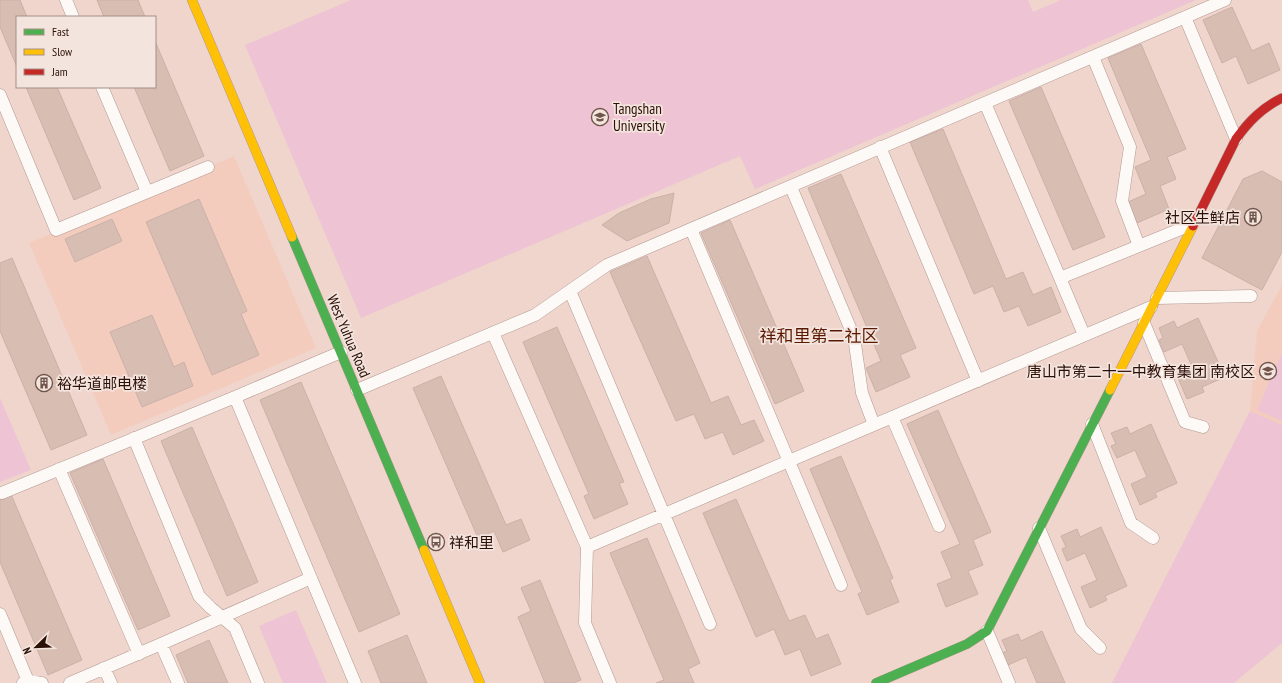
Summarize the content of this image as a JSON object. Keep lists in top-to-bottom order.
{
  "streets": {
    "street": ["West Yuhua Road"]
  },
  "districts": ["祥和里第二社区"],
  "places": {
    "school or university": ["Tangshan University", "唐山市第二十一中教育集团 南校区"],
    "building": ["社区生鲜店", "裕华道邮电楼"],
    "bus stop": ["祥和里"]
  },
  "legend": ["Fast", "Slow", "Jam"],
  "north": "bottom left"
}
